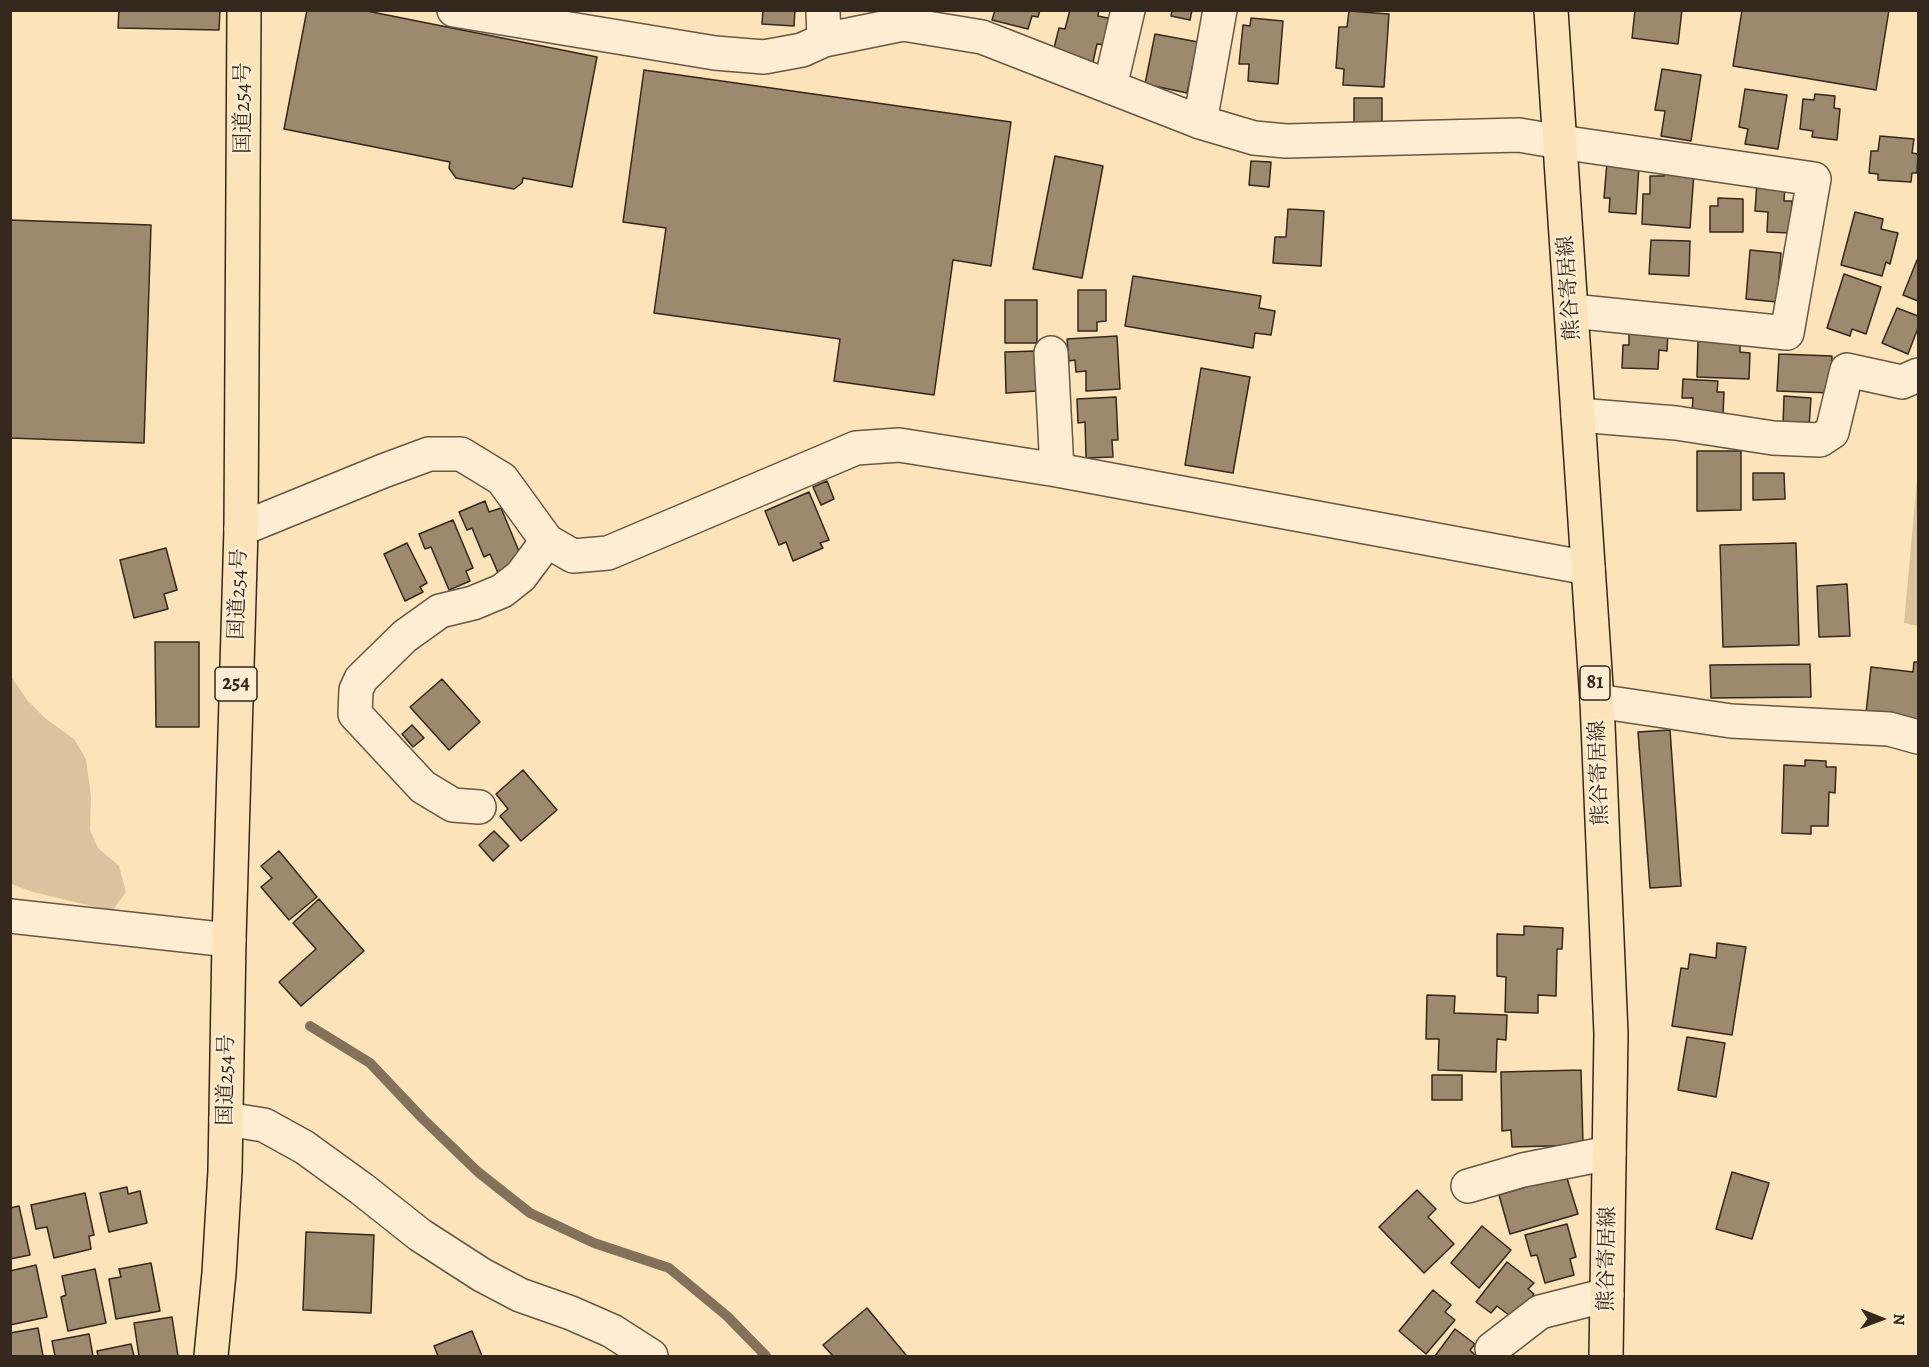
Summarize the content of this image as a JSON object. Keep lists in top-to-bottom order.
{
  "streets": {
    "main road": [
      "国道254号",
      "熊谷寄居線",
      "81",
      "254"
    ]
  },
  "north": "right"
}
